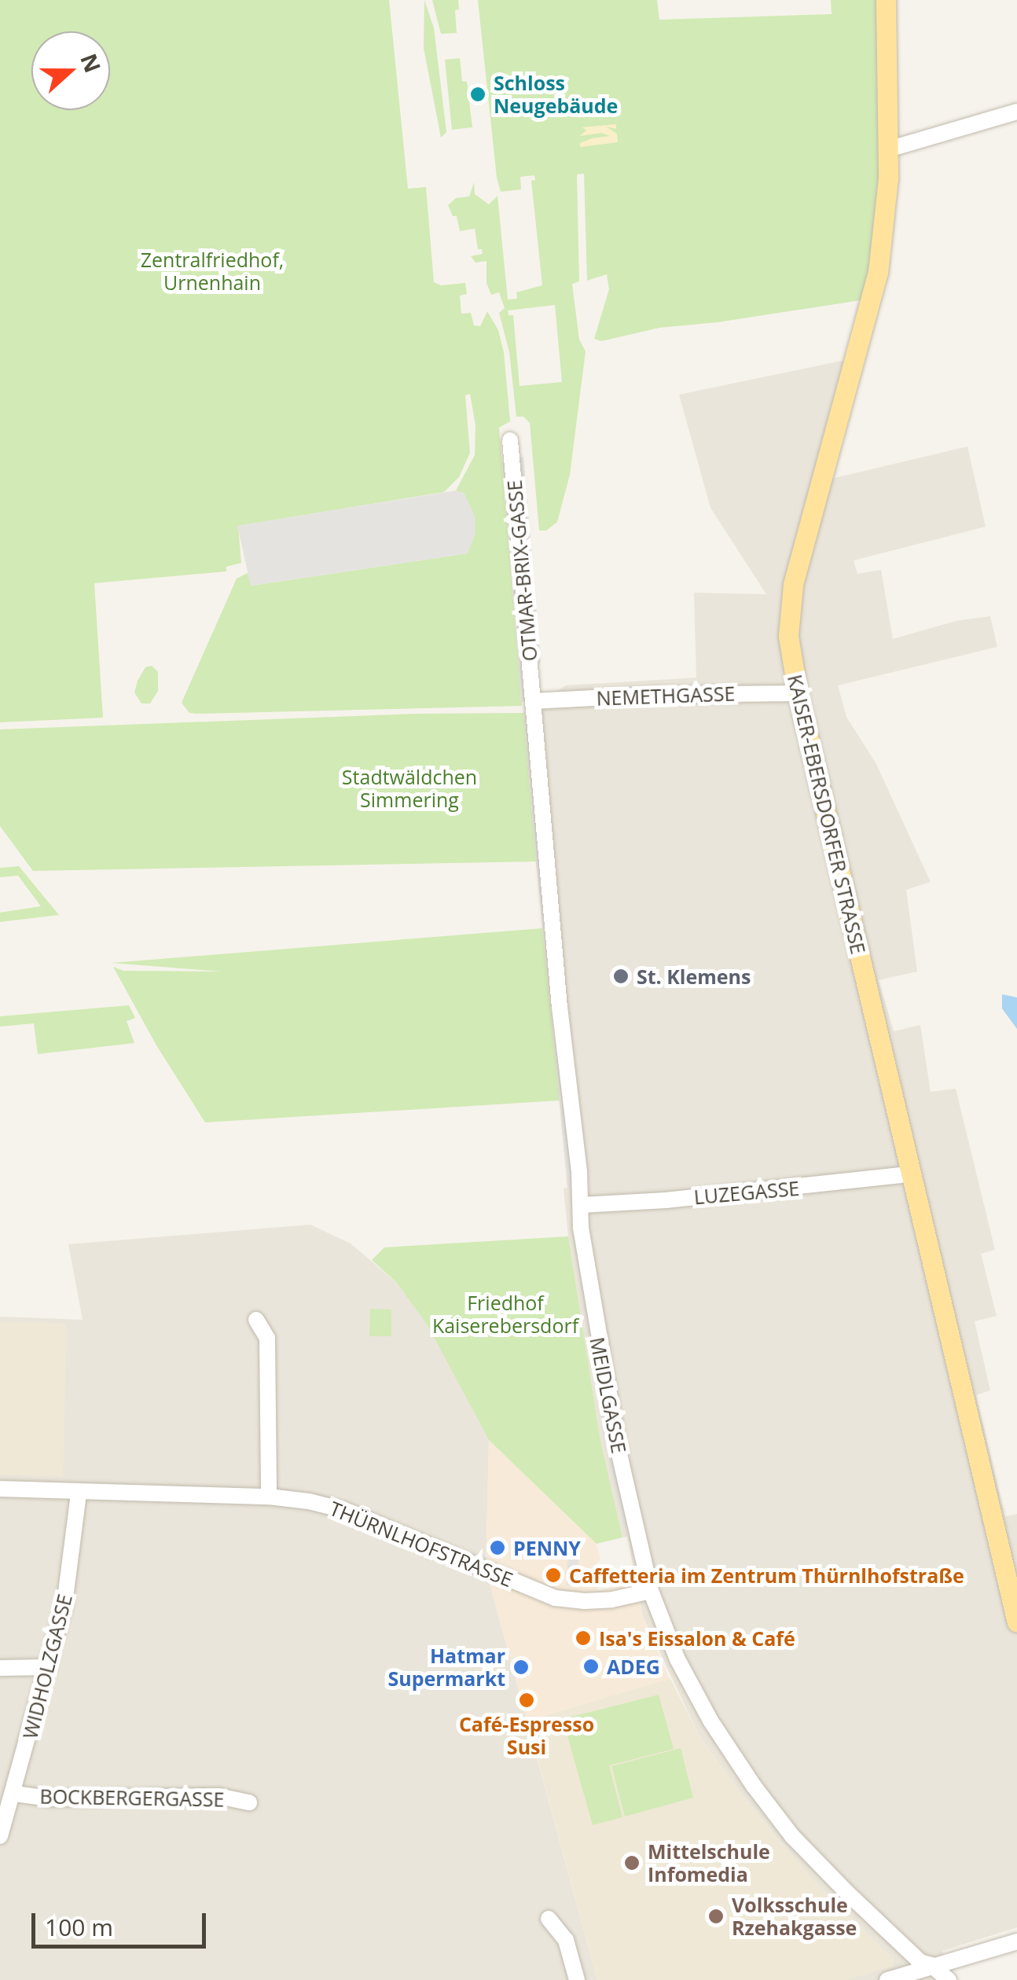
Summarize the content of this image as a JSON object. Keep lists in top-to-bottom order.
{
  "streets": {
    "main road": ["KAISER-EBERSDORFER STRASSE"],
    "street": [
      "OTMAR-BRIX-GASSE",
      "NEMETHGASSE",
      "LUZEGASSE",
      "MEIDLGASSE",
      "THÜRNLHOFSTRASSE",
      "WIDHOLZGASSE",
      "BOCKBERGERGASSE"
    ]
  },
  "crossings": [
    ["OTMAR-BRIX-GASSE", "NEMETHGASSE"],
    ["OTMAR-BRIX-GASSE", "MEIDLGASSE"],
    ["NEMETHGASSE", "KAISER-EBERSDORFER STRASSE"],
    ["NEMETHGASSE", "MEIDLGASSE"],
    ["KAISER-EBERSDORFER STRASSE", "LUZEGASSE"],
    ["LUZEGASSE", "MEIDLGASSE"],
    ["MEIDLGASSE", "THÜRNLHOFSTRASSE"],
    ["THÜRNLHOFSTRASSE", "WIDHOLZGASSE"],
    ["WIDHOLZGASSE", "BOCKBERGERGASSE"]
  ],
  "parks": ["Zentralfriedhof, Urnenhain", "Stadtwäldchen Simmering", "Friedhof Kaiserebersdorf"],
  "places": [
    "Schloss Neugebäude",
    "St. Klemens",
    "PENNY",
    "Caffetteria im Zentrum Thürnlhofstraße",
    "Isa's Eissalon & Café",
    "ADEG",
    "Hatmar Supermarkt",
    "Café-Espresso Susi",
    "Mittelschule Infomedia",
    "Volksschule Rzehakgasse"
  ],
  "scale_bar": "100 m",
  "north": "right"
}
